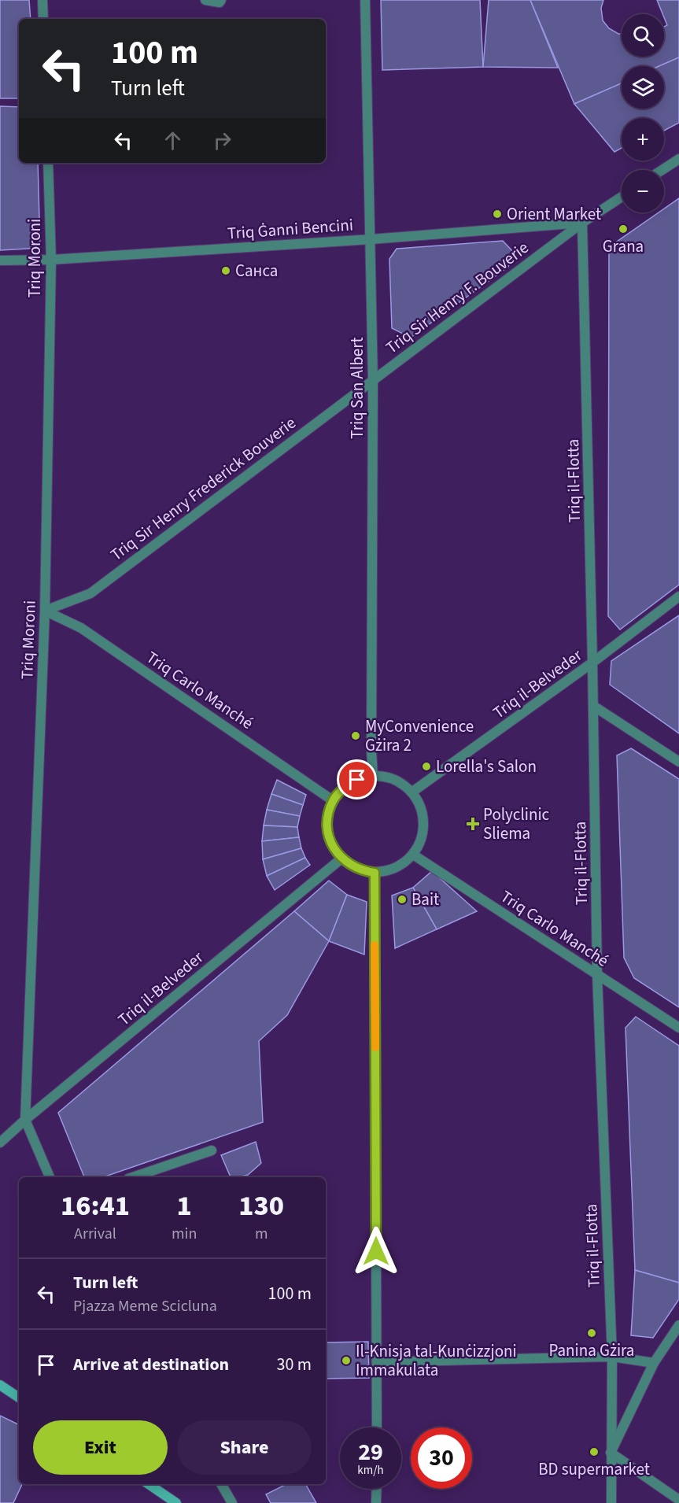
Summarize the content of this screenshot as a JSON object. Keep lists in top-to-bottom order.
{
  "streets": {
    "street": [
      "Triq Ġanni Bencini",
      "Triq Moroni",
      "Triq Sir Henry F. Bouverie",
      "Triq San Albert",
      "Triq il-Flotta",
      "Triq Sir Henry Frederick Bouverie",
      "Triq il-Belveder",
      "Triq Carlo Manché"
    ]
  },
  "crossings": [
    ["Triq Ġanni Bencini", "Triq Moroni"],
    ["Triq Ġanni Bencini", "Triq Sir Henry F. Bouverie"],
    ["Triq Ġanni Bencini", "Triq San Albert"],
    ["Triq Ġanni Bencini", "Triq il-Flotta"],
    ["Triq Moroni", "Triq Sir Henry Frederick Bouverie"],
    ["Triq Moroni", "Triq il-Belveder"],
    ["Triq Moroni", "Triq Carlo Manché"],
    ["Triq Sir Henry F. Bouverie", "Triq San Albert"],
    ["Triq Sir Henry F. Bouverie", "Triq il-Flotta"],
    ["Triq Sir Henry F. Bouverie", "Triq Sir Henry Frederick Bouverie"],
    ["Triq San Albert", "Triq Sir Henry Frederick Bouverie"],
    ["Triq San Albert", "Triq il-Belveder"],
    ["Triq San Albert", "Triq Carlo Manché"],
    ["Triq il-Flotta", "Triq il-Belveder"],
    ["Triq il-Flotta", "Triq Carlo Manché"],
    ["Triq Sir Henry Frederick Bouverie", "Triq Carlo Manché"],
    ["Triq il-Belveder", "Triq Carlo Manché"]
  ],
  "places": {
    "other": [
      "Orient Market",
      "Grana",
      "Санса",
      "MyConvenience Gżira 2",
      "Lorella's Salon",
      "Bait",
      "Panina Gżira",
      "Il-Knisja tal-Kunċizzjoni Immakulata",
      "BD supermarket"
    ],
    "health": ["Polyclinic Sliema"]
  },
  "page": {
    "map_buttons": ["+", "−"],
    "turn": ["100 m", "Turn left"],
    "eta": [
      "16:41",
      "Arrival",
      "1",
      "min",
      "130",
      "m"
    ],
    "list": [
      {
        "name": "Turn left",
        "note": "Pjazza Meme Scicluna",
        "value": "100 m"
      },
      {
        "name": "Arrive at destination",
        "value": "30 m"
      }
    ],
    "buttons": ["Exit", "Share"],
    "speed": "29 km/h",
    "limit": "30"
  }
}
